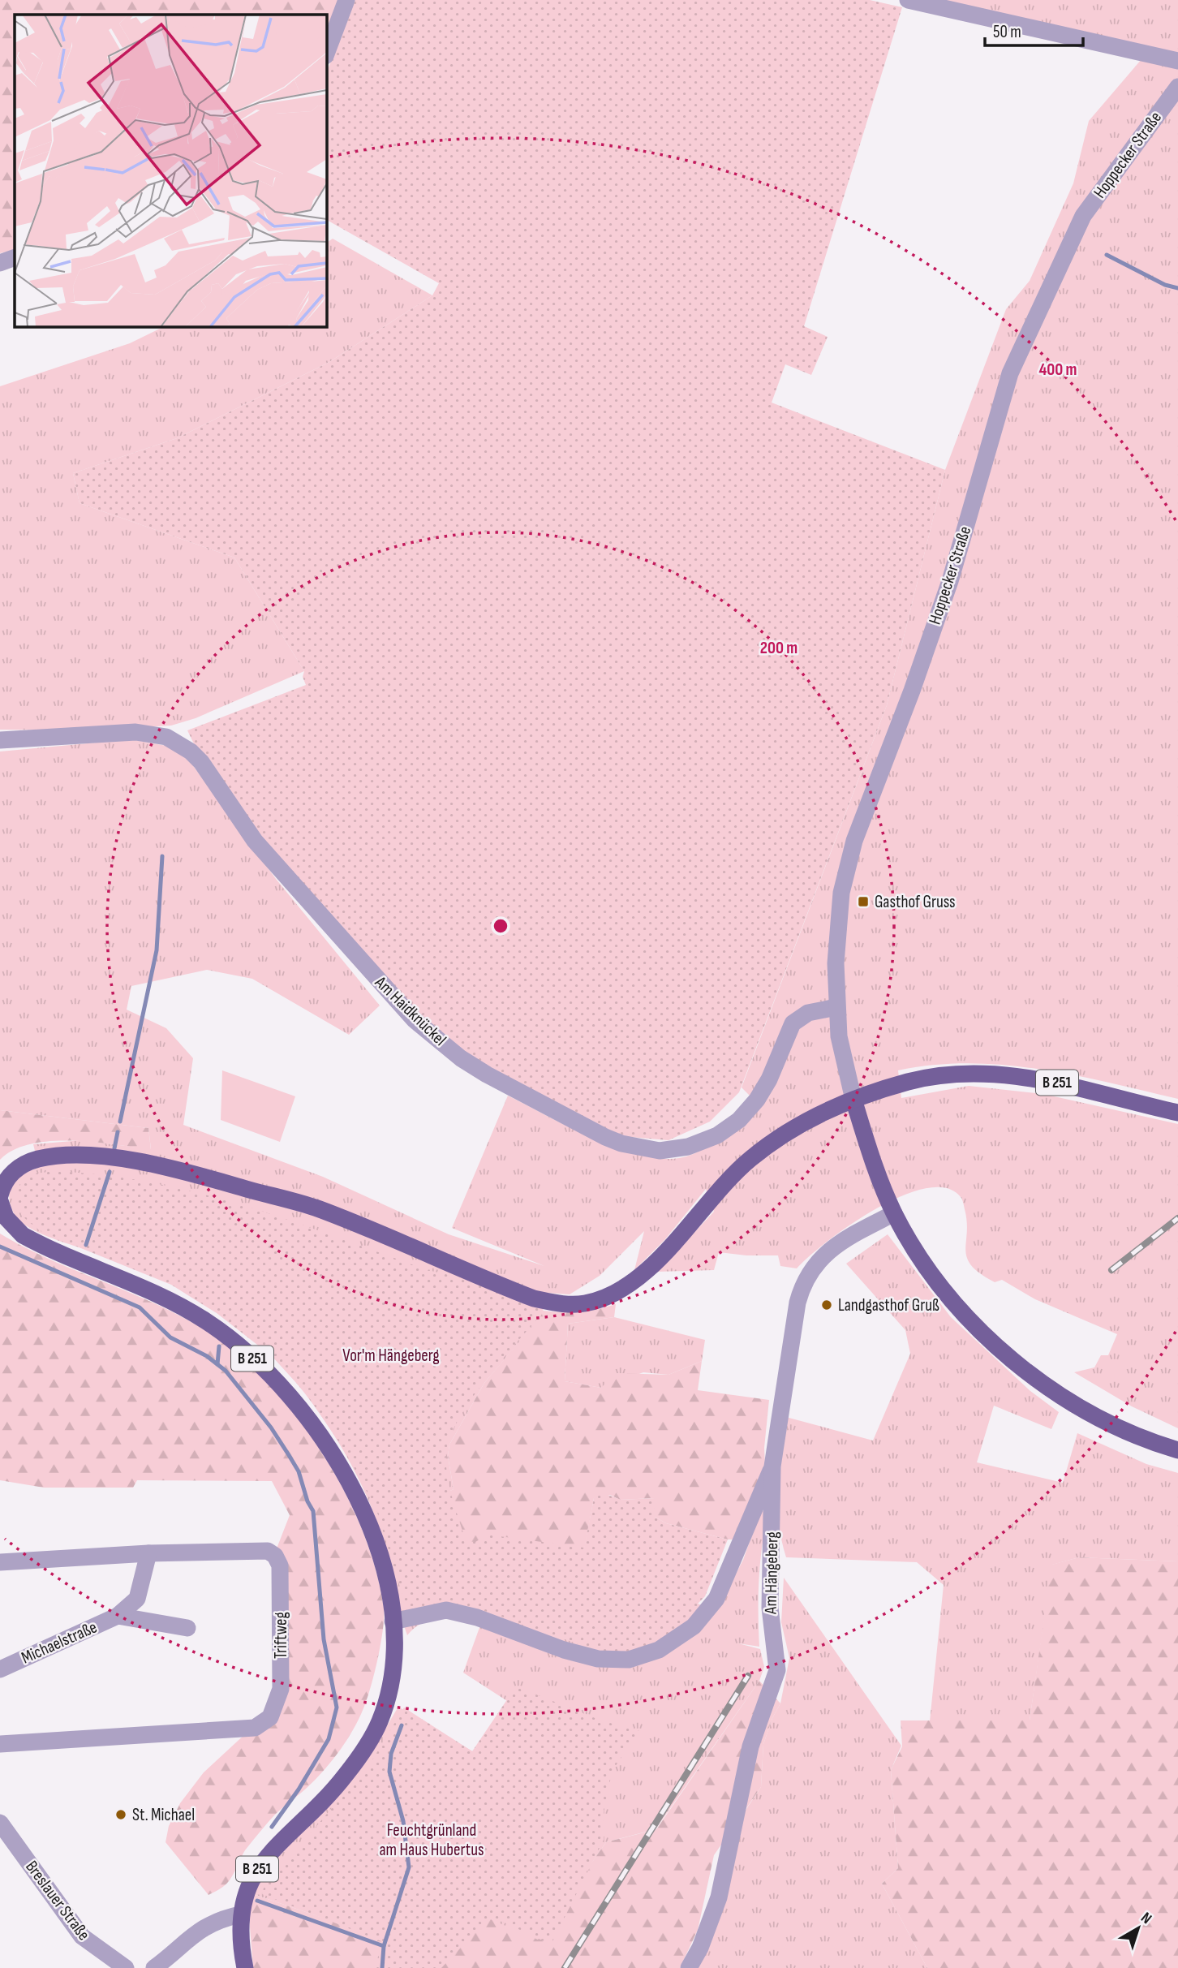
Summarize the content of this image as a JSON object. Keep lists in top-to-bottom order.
{
  "streets": {
    "main road": ["B 251"],
    "street": [
      "Hoppecker Straße",
      "Am Haidknückel",
      "Am Hängeberg",
      "Triftweg",
      "Michaelstraße",
      "Breslauer Straße"
    ]
  },
  "crossings": [
    ["Hoppecker Straße", "Am Haidknückel"],
    ["Hoppecker Straße", "B 251"],
    ["Triftweg", "Michaelstraße"]
  ],
  "parks": ["Vor'm Hängeberg", "Feuchtgrünland am Haus Hubertus"],
  "places": {
    "transit": ["Gasthof Gruss"],
    "other": ["Landgasthof Gruß", "St. Michael"]
  },
  "scale_bar": "50 m",
  "north": "top right",
  "rings": ["400 m", "200 m"]
}
